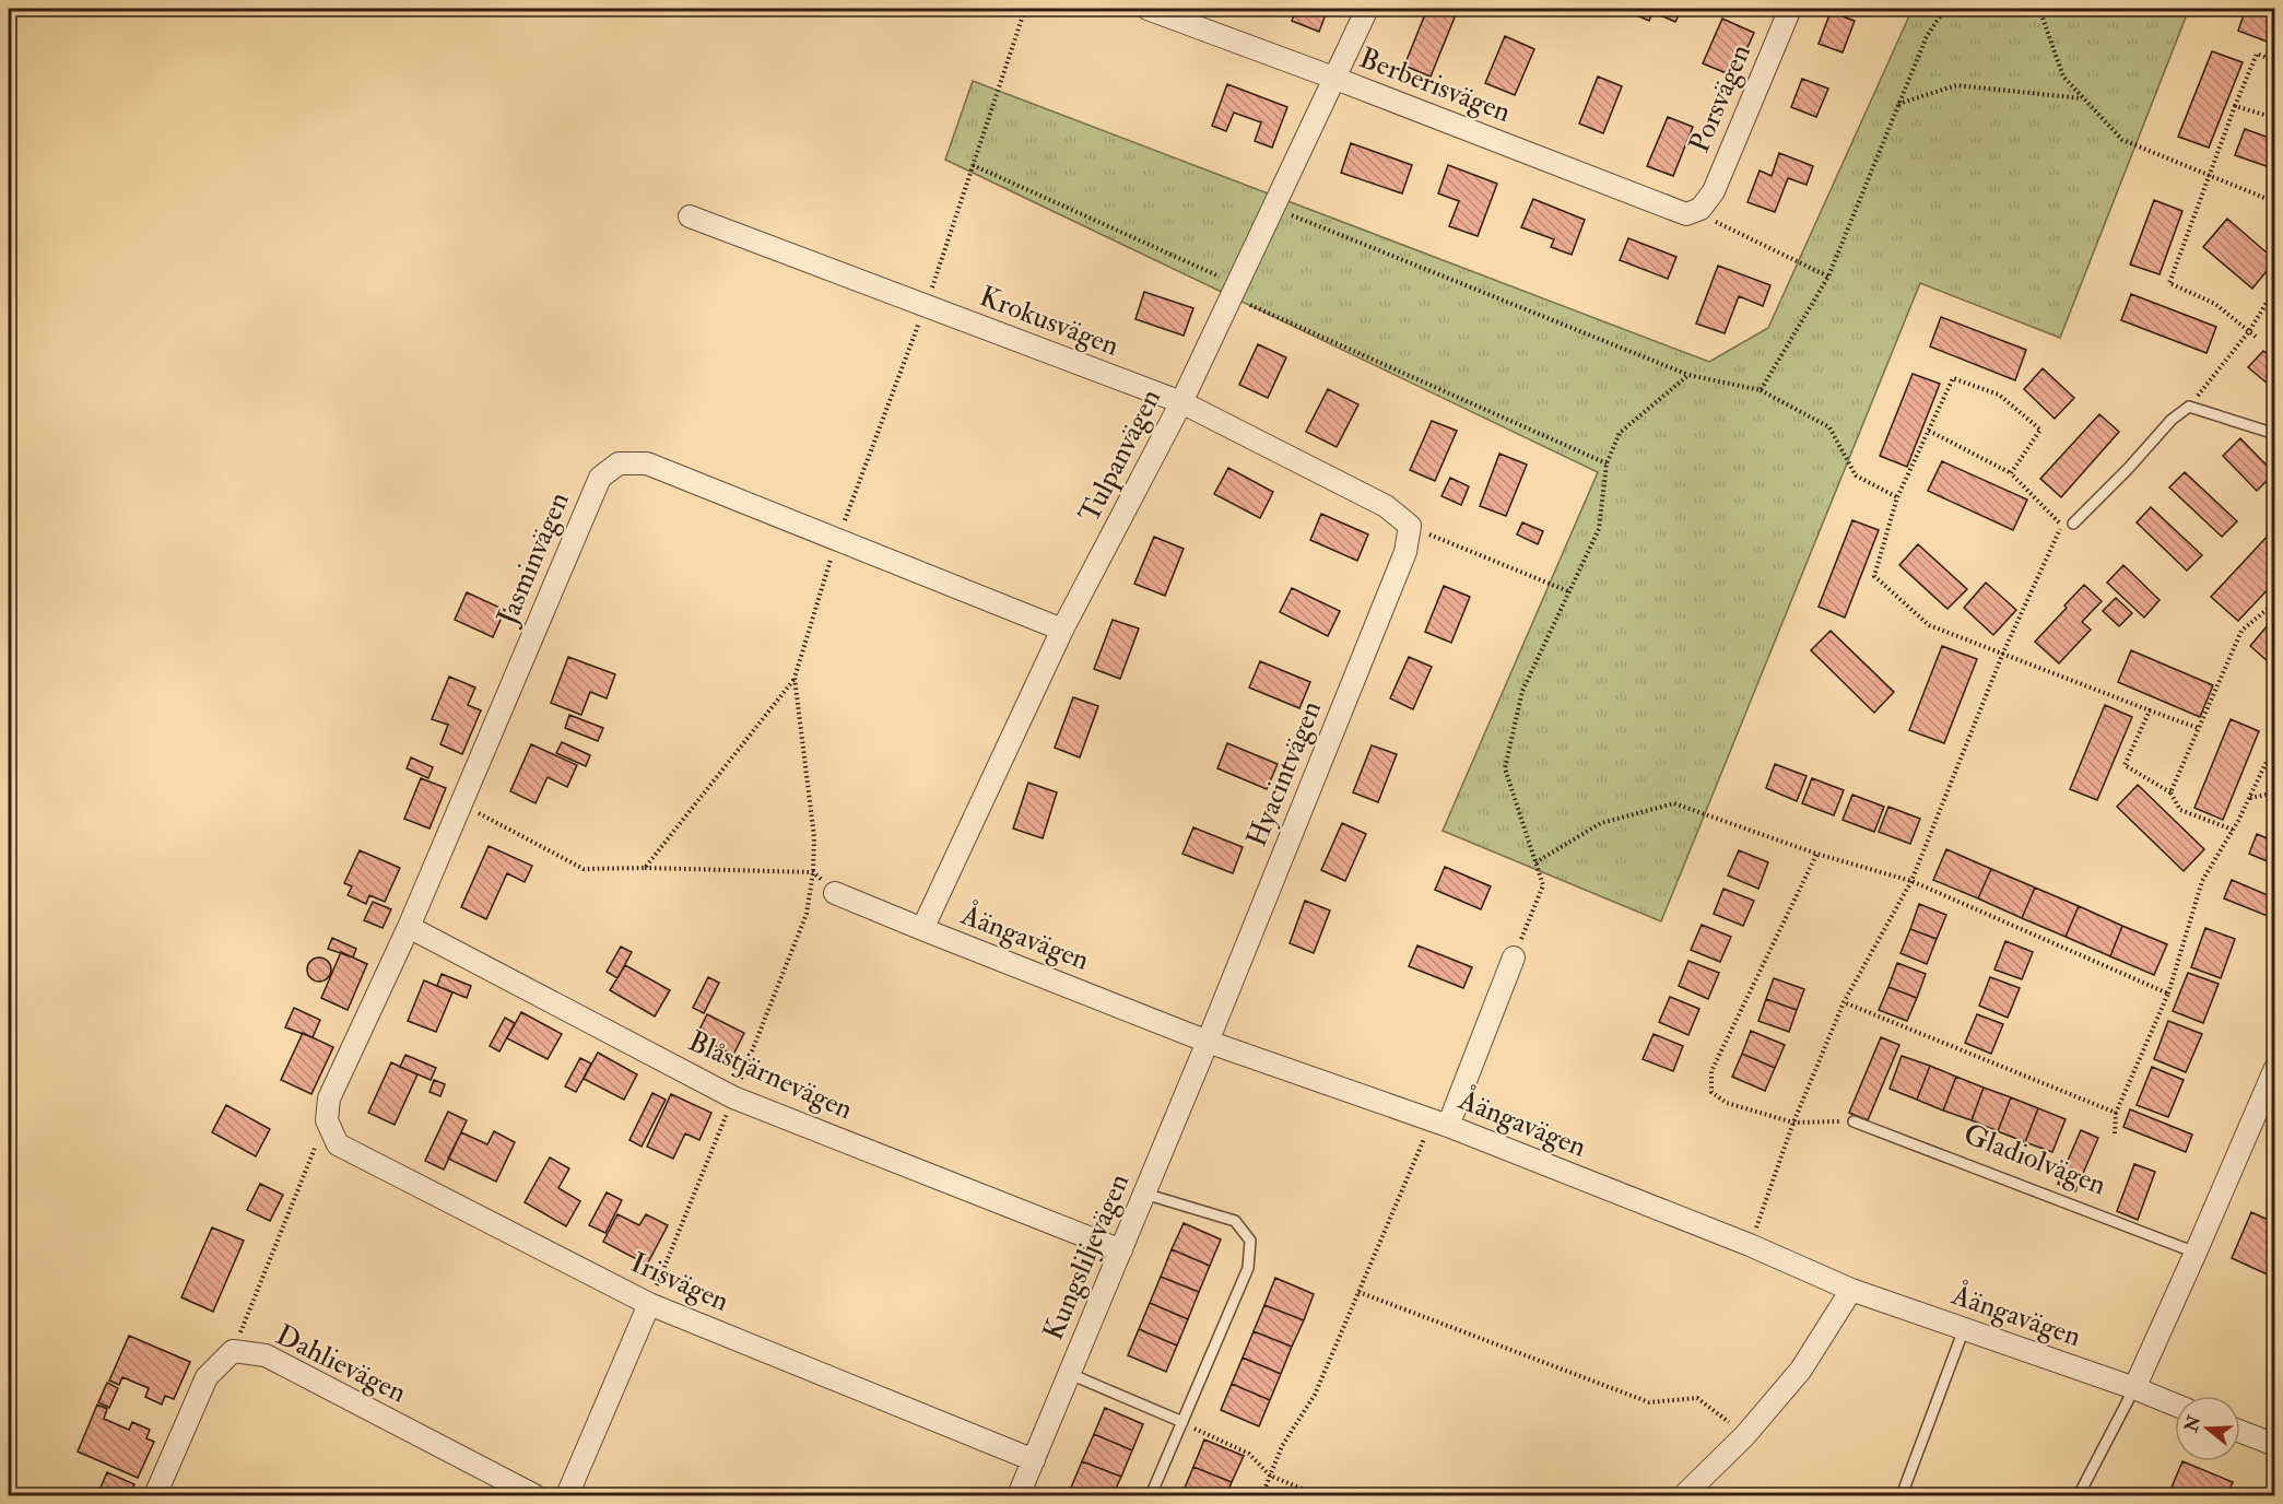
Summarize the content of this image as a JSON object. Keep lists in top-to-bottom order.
{
  "streets": {
    "street": [
      "Berberisvägen",
      "Porsvägen",
      "Krokusvägen",
      "Tulpanvägen",
      "Jasminvägen",
      "Hyacintvägen",
      "Åängavägen",
      "Blåstjärnevägen",
      "Kungsliljevägen",
      "Irisvägen",
      "Dahlievägen"
    ],
    "lane": ["Gladiolvägen"]
  },
  "crossings": [
    ["Berberisvägen", "Porsvägen"],
    ["Berberisvägen", "Tulpanvägen"],
    ["Krokusvägen", "Tulpanvägen"],
    ["Krokusvägen", "Hyacintvägen"],
    ["Tulpanvägen", "Jasminvägen"],
    ["Tulpanvägen", "Åängavägen"],
    ["Jasminvägen", "Blåstjärnevägen"],
    ["Jasminvägen", "Irisvägen"],
    ["Hyacintvägen", "Åängavägen"],
    ["Hyacintvägen", "Kungsliljevägen"],
    ["Åängavägen", "Kungsliljevägen"],
    ["Blåstjärnevägen", "Kungsliljevägen"],
    ["Kungsliljevägen", "Irisvägen"]
  ],
  "north": "left"
}
